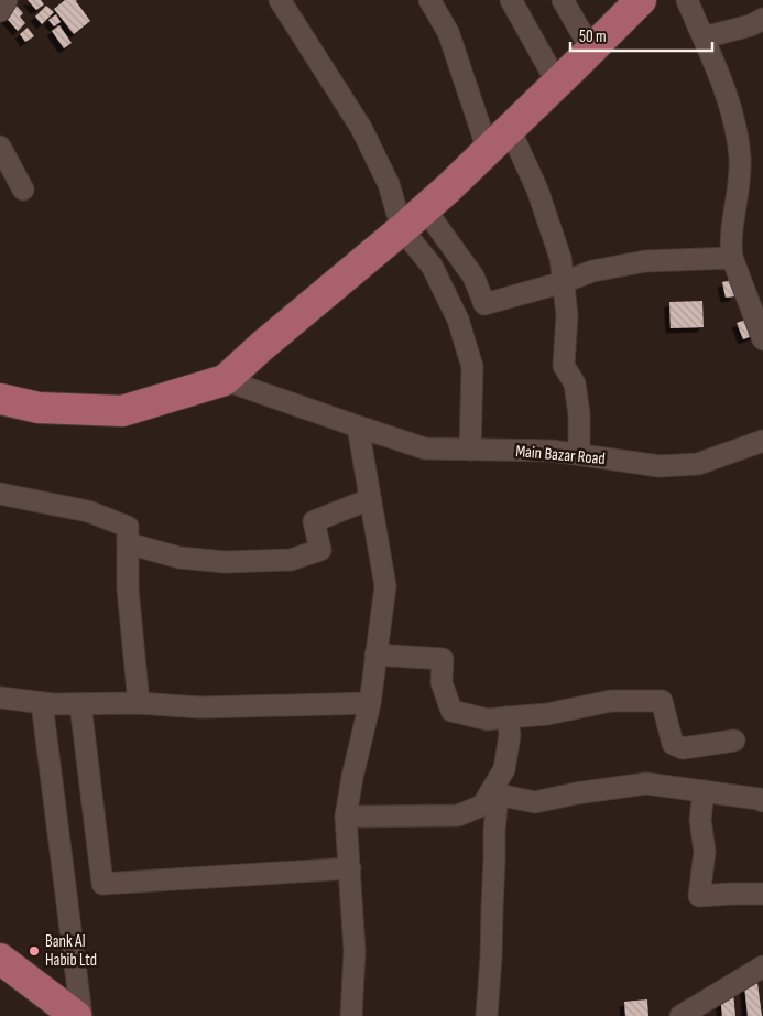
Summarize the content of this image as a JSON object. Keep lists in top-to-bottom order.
{
  "streets": {
    "street": ["Main Bazar Road"]
  },
  "places": ["Bank Al Habib Ltd"],
  "scale_bar": "50 m"
}
